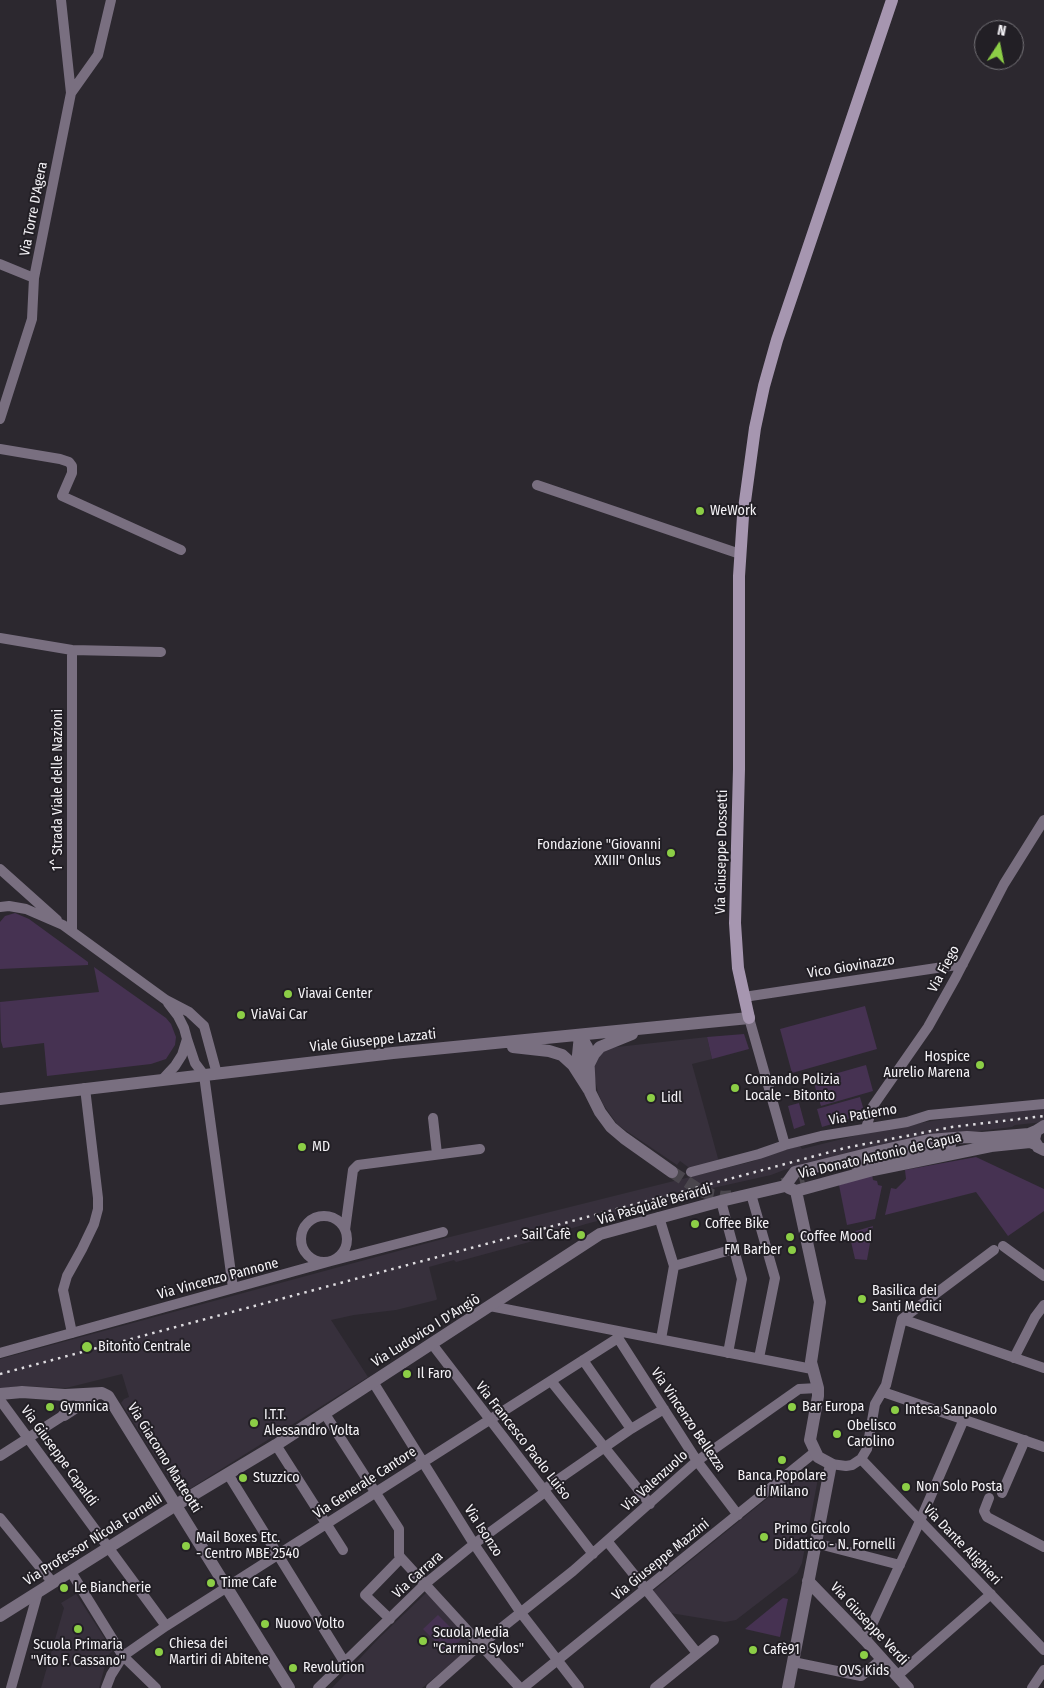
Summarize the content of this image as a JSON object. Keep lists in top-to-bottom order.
{
  "streets": {
    "main road": ["Via Giuseppe Dossetti"],
    "street": [
      "Via Torre D'Agera",
      "1^ Strada Viale delle Nazioni",
      "Vico Giovinazzo",
      "Via Fiego",
      "Viale Giuseppe Lazzati",
      "Via Patierno",
      "Via Donato Antonio de Capua",
      "Via Pasquale Berardi",
      "Via Vincenzo Pannone",
      "Via Ludovico I D'Angiò",
      "Via Vincenzo Bellezza",
      "Via Francesco Paolo Luiso",
      "Via Giuseppe Capaldi",
      "Via Giacomo Matteotti",
      "Via Valenzuolo",
      "Via Generale Cantore",
      "Via Isonzo",
      "Via Professor Nicola Fornelli",
      "Via Dante Alighieri",
      "Via Giuseppe Mazzini",
      "Via Carrara",
      "Via Giuseppe Verdi"
    ]
  },
  "crossings": [
    ["Via Giuseppe Dossetti", "Vico Giovinazzo"],
    ["Via Giuseppe Dossetti", "Viale Giuseppe Lazzati"],
    ["Via Giuseppe Dossetti", "Via Patierno"],
    ["Vico Giovinazzo", "Via Fiego"],
    ["Via Fiego", "Via Patierno"],
    ["Via Donato Antonio de Capua", "Via Pasquale Berardi"],
    ["Via Pasquale Berardi", "Via Ludovico I D'Angiò"],
    ["Via Ludovico I D'Angiò", "Via Vincenzo Bellezza"],
    ["Via Ludovico I D'Angiò", "Via Francesco Paolo Luiso"],
    ["Via Ludovico I D'Angiò", "Via Giacomo Matteotti"],
    ["Via Ludovico I D'Angiò", "Via Generale Cantore"],
    ["Via Ludovico I D'Angiò", "Via Isonzo"],
    ["Via Ludovico I D'Angiò", "Via Professor Nicola Fornelli"],
    ["Via Vincenzo Bellezza", "Via Valenzuolo"],
    ["Via Vincenzo Bellezza", "Via Generale Cantore"],
    ["Via Vincenzo Bellezza", "Via Giuseppe Mazzini"],
    ["Via Vincenzo Bellezza", "Via Carrara"],
    ["Via Francesco Paolo Luiso", "Via Valenzuolo"],
    ["Via Francesco Paolo Luiso", "Via Generale Cantore"],
    ["Via Francesco Paolo Luiso", "Via Carrara"],
    ["Via Giuseppe Capaldi", "Via Generale Cantore"],
    ["Via Giuseppe Capaldi", "Via Professor Nicola Fornelli"],
    ["Via Giacomo Matteotti", "Via Generale Cantore"],
    ["Via Giacomo Matteotti", "Via Professor Nicola Fornelli"],
    ["Via Valenzuolo", "Via Isonzo"],
    ["Via Generale Cantore", "Via Isonzo"],
    ["Via Isonzo", "Via Giuseppe Mazzini"],
    ["Via Isonzo", "Via Carrara"]
  ],
  "places": [
    "WeWork",
    "Fondazione \"Giovanni XXIII\" Onlus",
    "Viavai Center",
    "ViaVai Car",
    "Hospice Aurelio Marena",
    "Comando Polizia Locale - Bitonto",
    "Lidl",
    "MD",
    "Coffee Bike",
    "Sail Cafè",
    "Coffee Mood",
    "FM Barber",
    "Basilica dei Santi Medici",
    "Bitonto Centrale",
    "Il Faro",
    "Gymnica",
    "Bar Europa",
    "Intesa Sanpaolo",
    "I.T.T. Alessandro Volta",
    "Obelisco Carolino",
    "Banca Popolare di Milano",
    "Stuzzico",
    "Non Solo Posta",
    "Primo Circolo Didattico - N. Fornelli",
    "Mail Boxes Etc. - Centro MBE 2540",
    "Time Cafe",
    "Le Biancherie",
    "Nuovo Volto",
    "Scuola Primaria \"Vito F. Cassano\"",
    "Scuola Media \"Carmine Sylos\"",
    "Cafè91",
    "Chiesa dei Martiri di Abitene",
    "OVS Kids",
    "Revolution"
  ],
  "north": "top"
}
